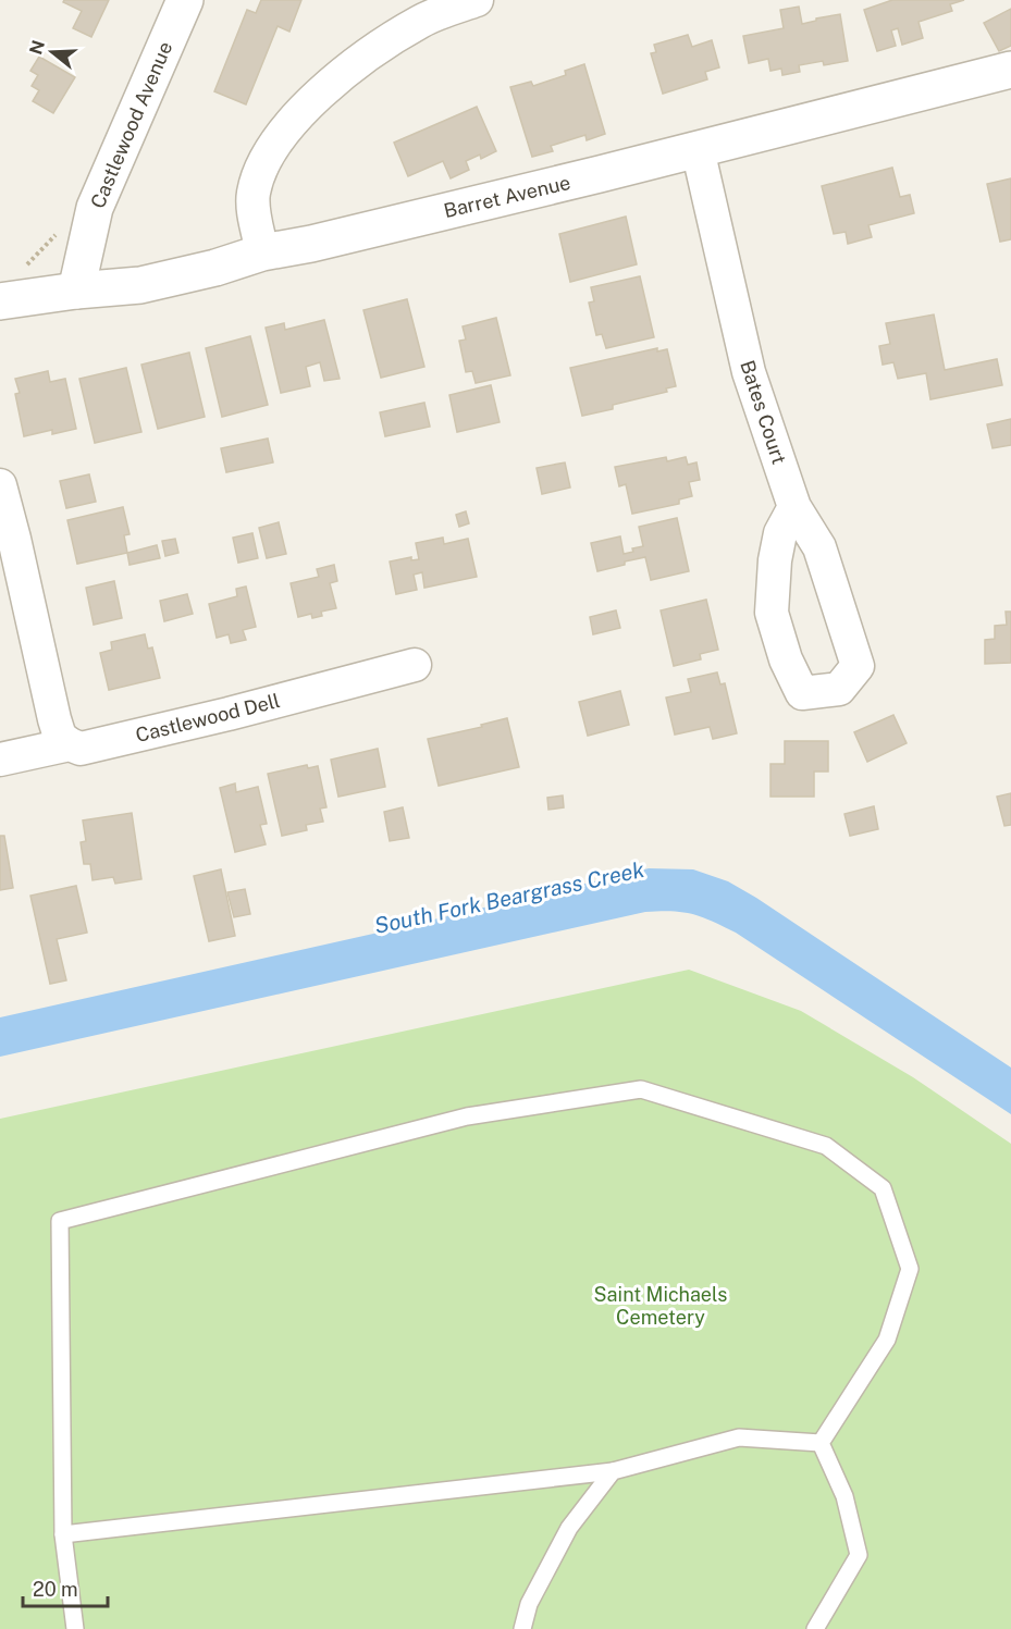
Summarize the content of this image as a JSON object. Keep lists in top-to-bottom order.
{
  "streets": {
    "street": [
      "Castlewood Avenue",
      "Barret Avenue",
      "Bates Court",
      "Castlewood Dell"
    ]
  },
  "crossings": [
    ["Castlewood Avenue", "Barret Avenue"],
    ["Barret Avenue", "Bates Court"]
  ],
  "water": ["South Fork Beargrass Creek"],
  "parks": ["Saint Michaels Cemetery"],
  "scale_bar": "20 m",
  "north": "left"
}
